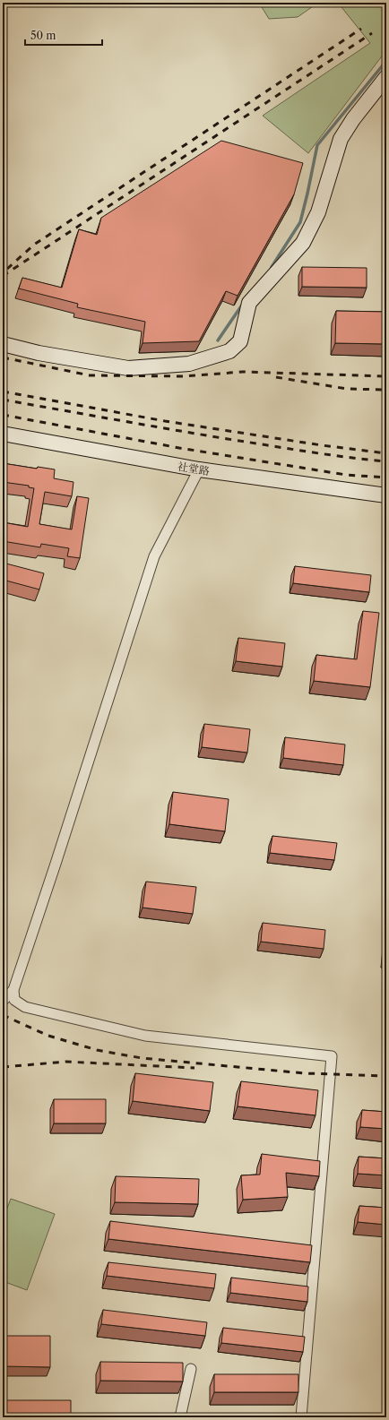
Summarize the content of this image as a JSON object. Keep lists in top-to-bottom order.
{
  "streets": {
    "street": ["社堂路"]
  },
  "scale_bar": "50 m"
}
